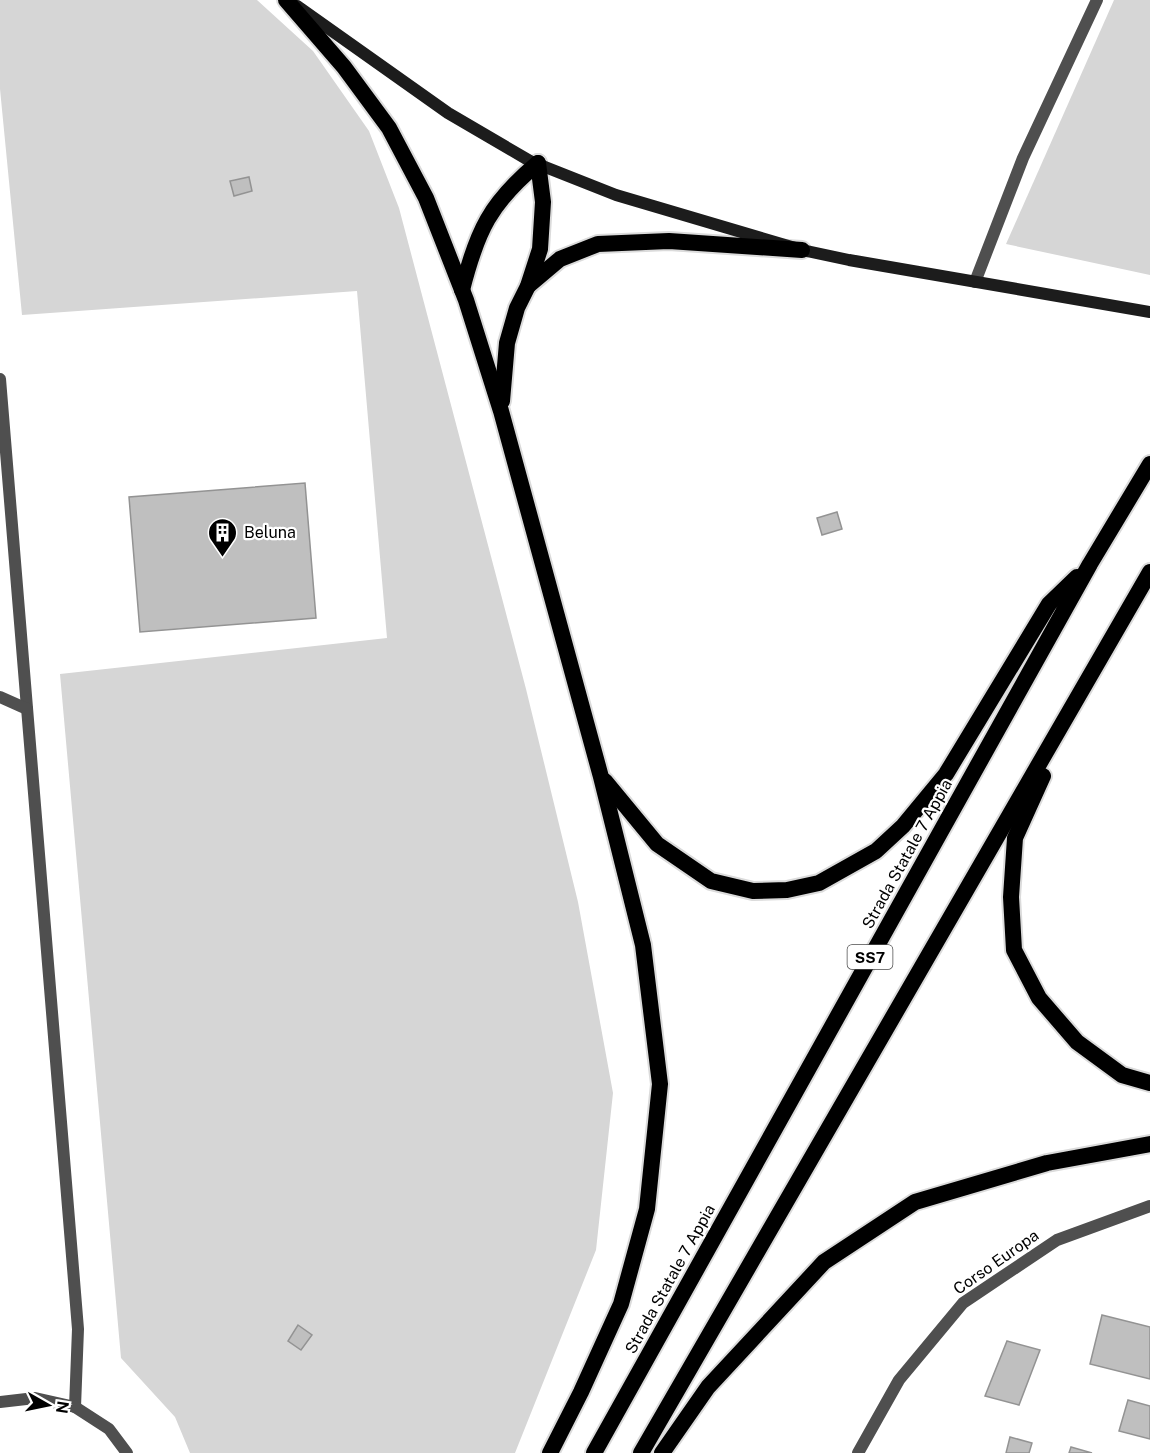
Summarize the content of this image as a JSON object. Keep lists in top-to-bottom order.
{
  "streets": {
    "highway": ["Strada Statale 7 Appia", "SS7"],
    "street": ["Corso Europa"]
  },
  "places": {
    "building": ["Beluna"]
  },
  "north": "right"
}
